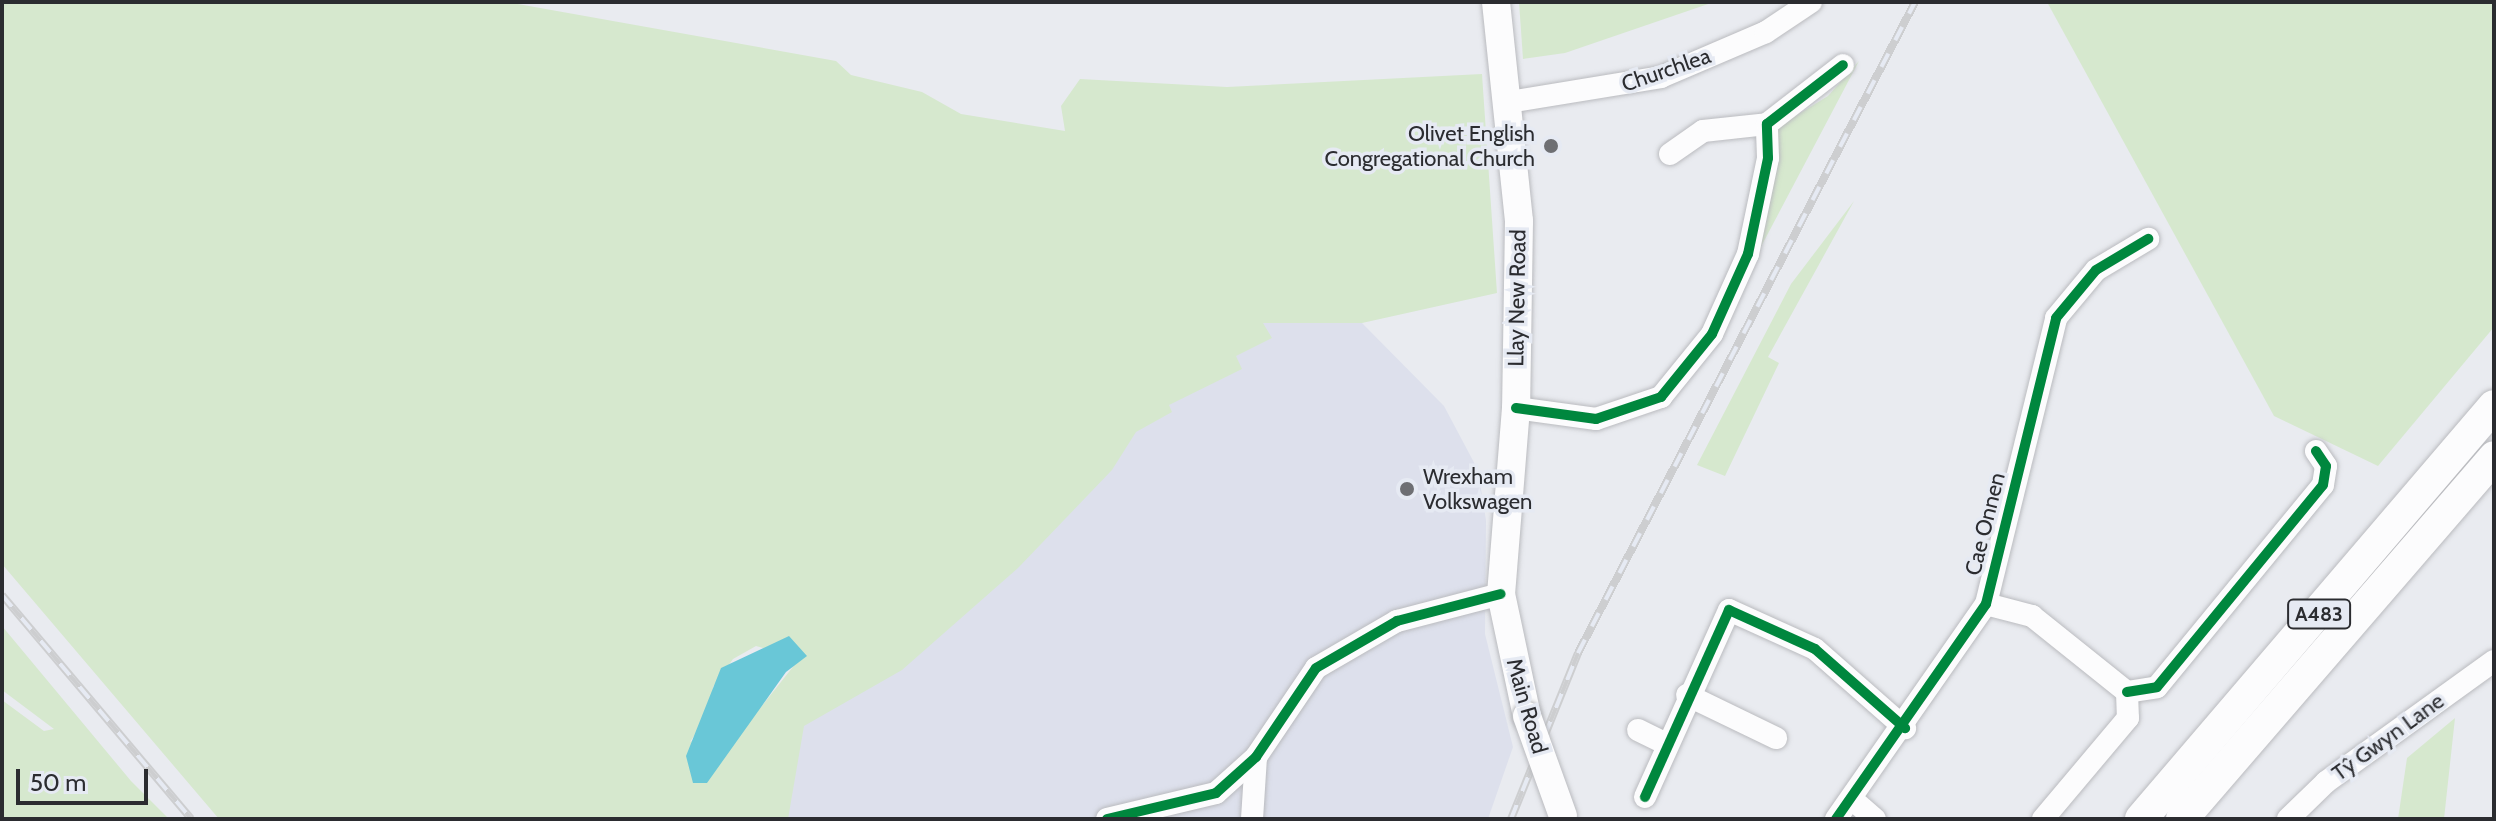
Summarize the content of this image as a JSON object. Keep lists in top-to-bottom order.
{
  "streets": {
    "highway": ["A483"],
    "main road": ["Llay New Road", "Main Road"],
    "street": ["Churchlea", "Cae Onnen", "Tŷ Gwyn Lane"]
  },
  "crossings": [
    ["Churchlea", "Llay New Road"],
    ["Llay New Road", "Main Road"]
  ],
  "places": ["Olivet English Congregational Church", "Wrexham Volkswagen"],
  "scale_bar": "50 m"
}
